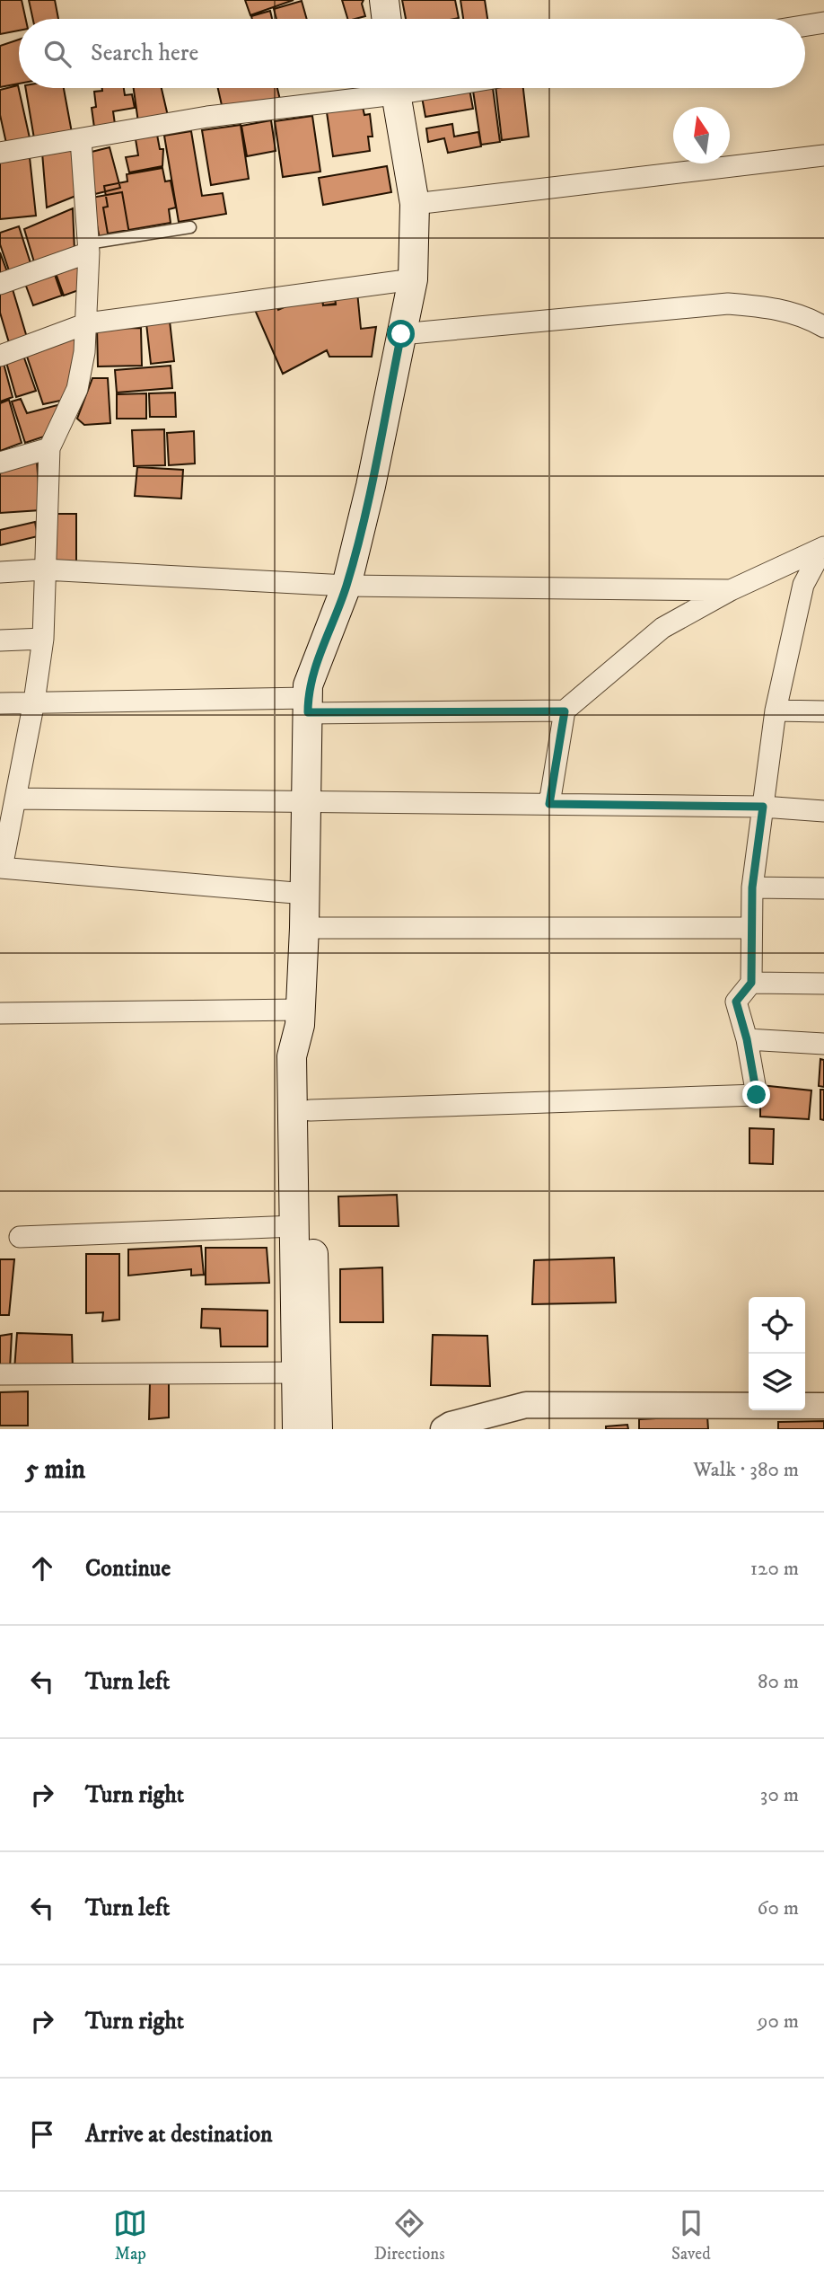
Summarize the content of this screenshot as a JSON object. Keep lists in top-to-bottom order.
{
  "north": "top",
  "page": {
    "search": "Search here",
    "heading": ["5 min", "Walk · 380 m"],
    "list": [
      ["Continue", "120 m"],
      ["Turn left", "80 m"],
      ["Turn right", "30 m"],
      ["Turn left", "60 m"],
      ["Turn right", "90 m"],
      "Arrive at destination"
    ],
    "nav": ["Map", "Directions", "Saved"]
  }
}
